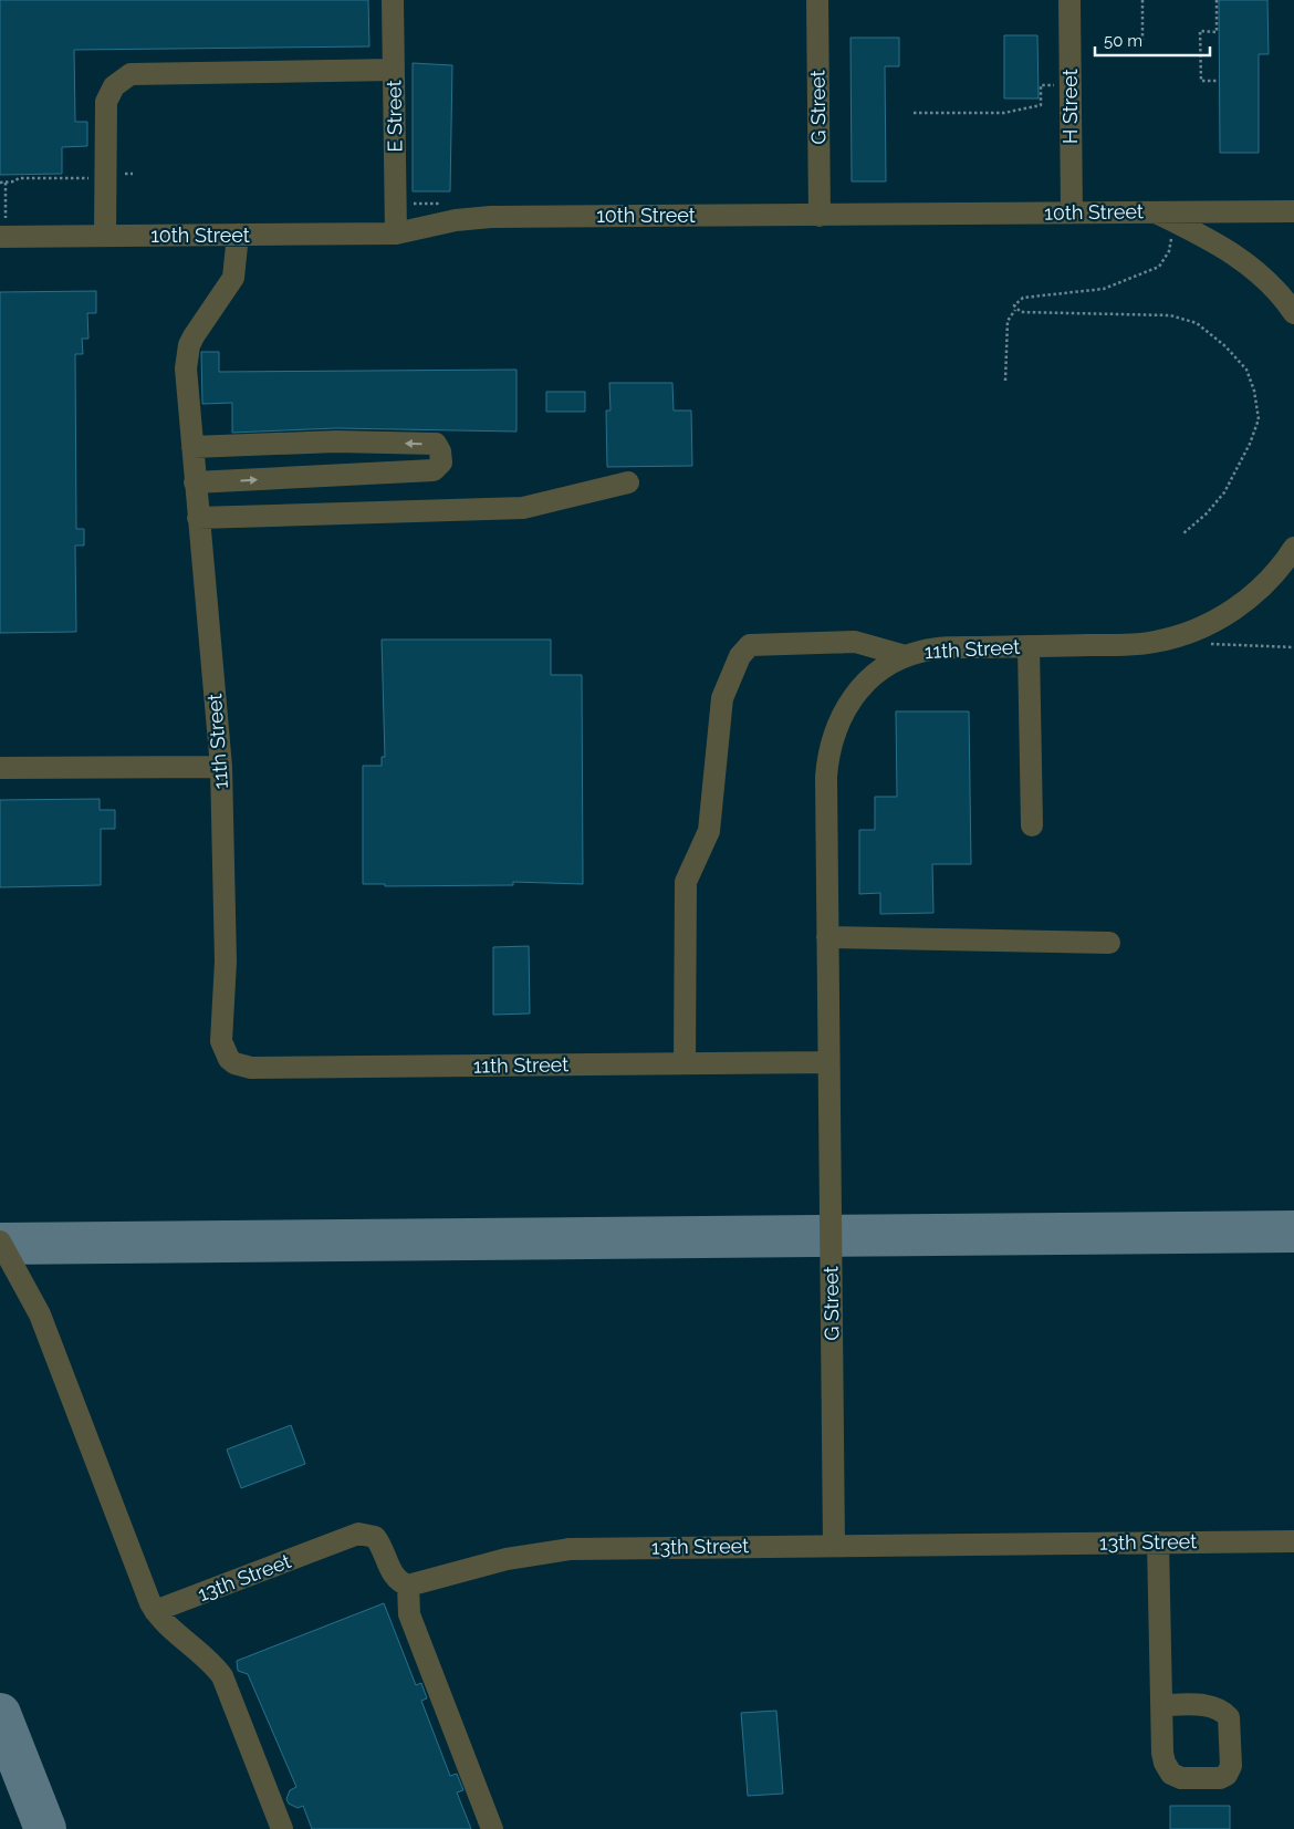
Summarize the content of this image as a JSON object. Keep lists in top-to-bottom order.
{
  "streets": {
    "street": [
      "H Street",
      "G Street",
      "E Street",
      "10th Street",
      "11th Street",
      "13th Street"
    ]
  },
  "crossings": [
    ["H Street", "10th Street"],
    ["G Street", "10th Street"],
    ["G Street", "11th Street"],
    ["G Street", "13th Street"],
    ["E Street", "10th Street"],
    ["10th Street", "11th Street"]
  ],
  "scale_bar": "50 m"
}
